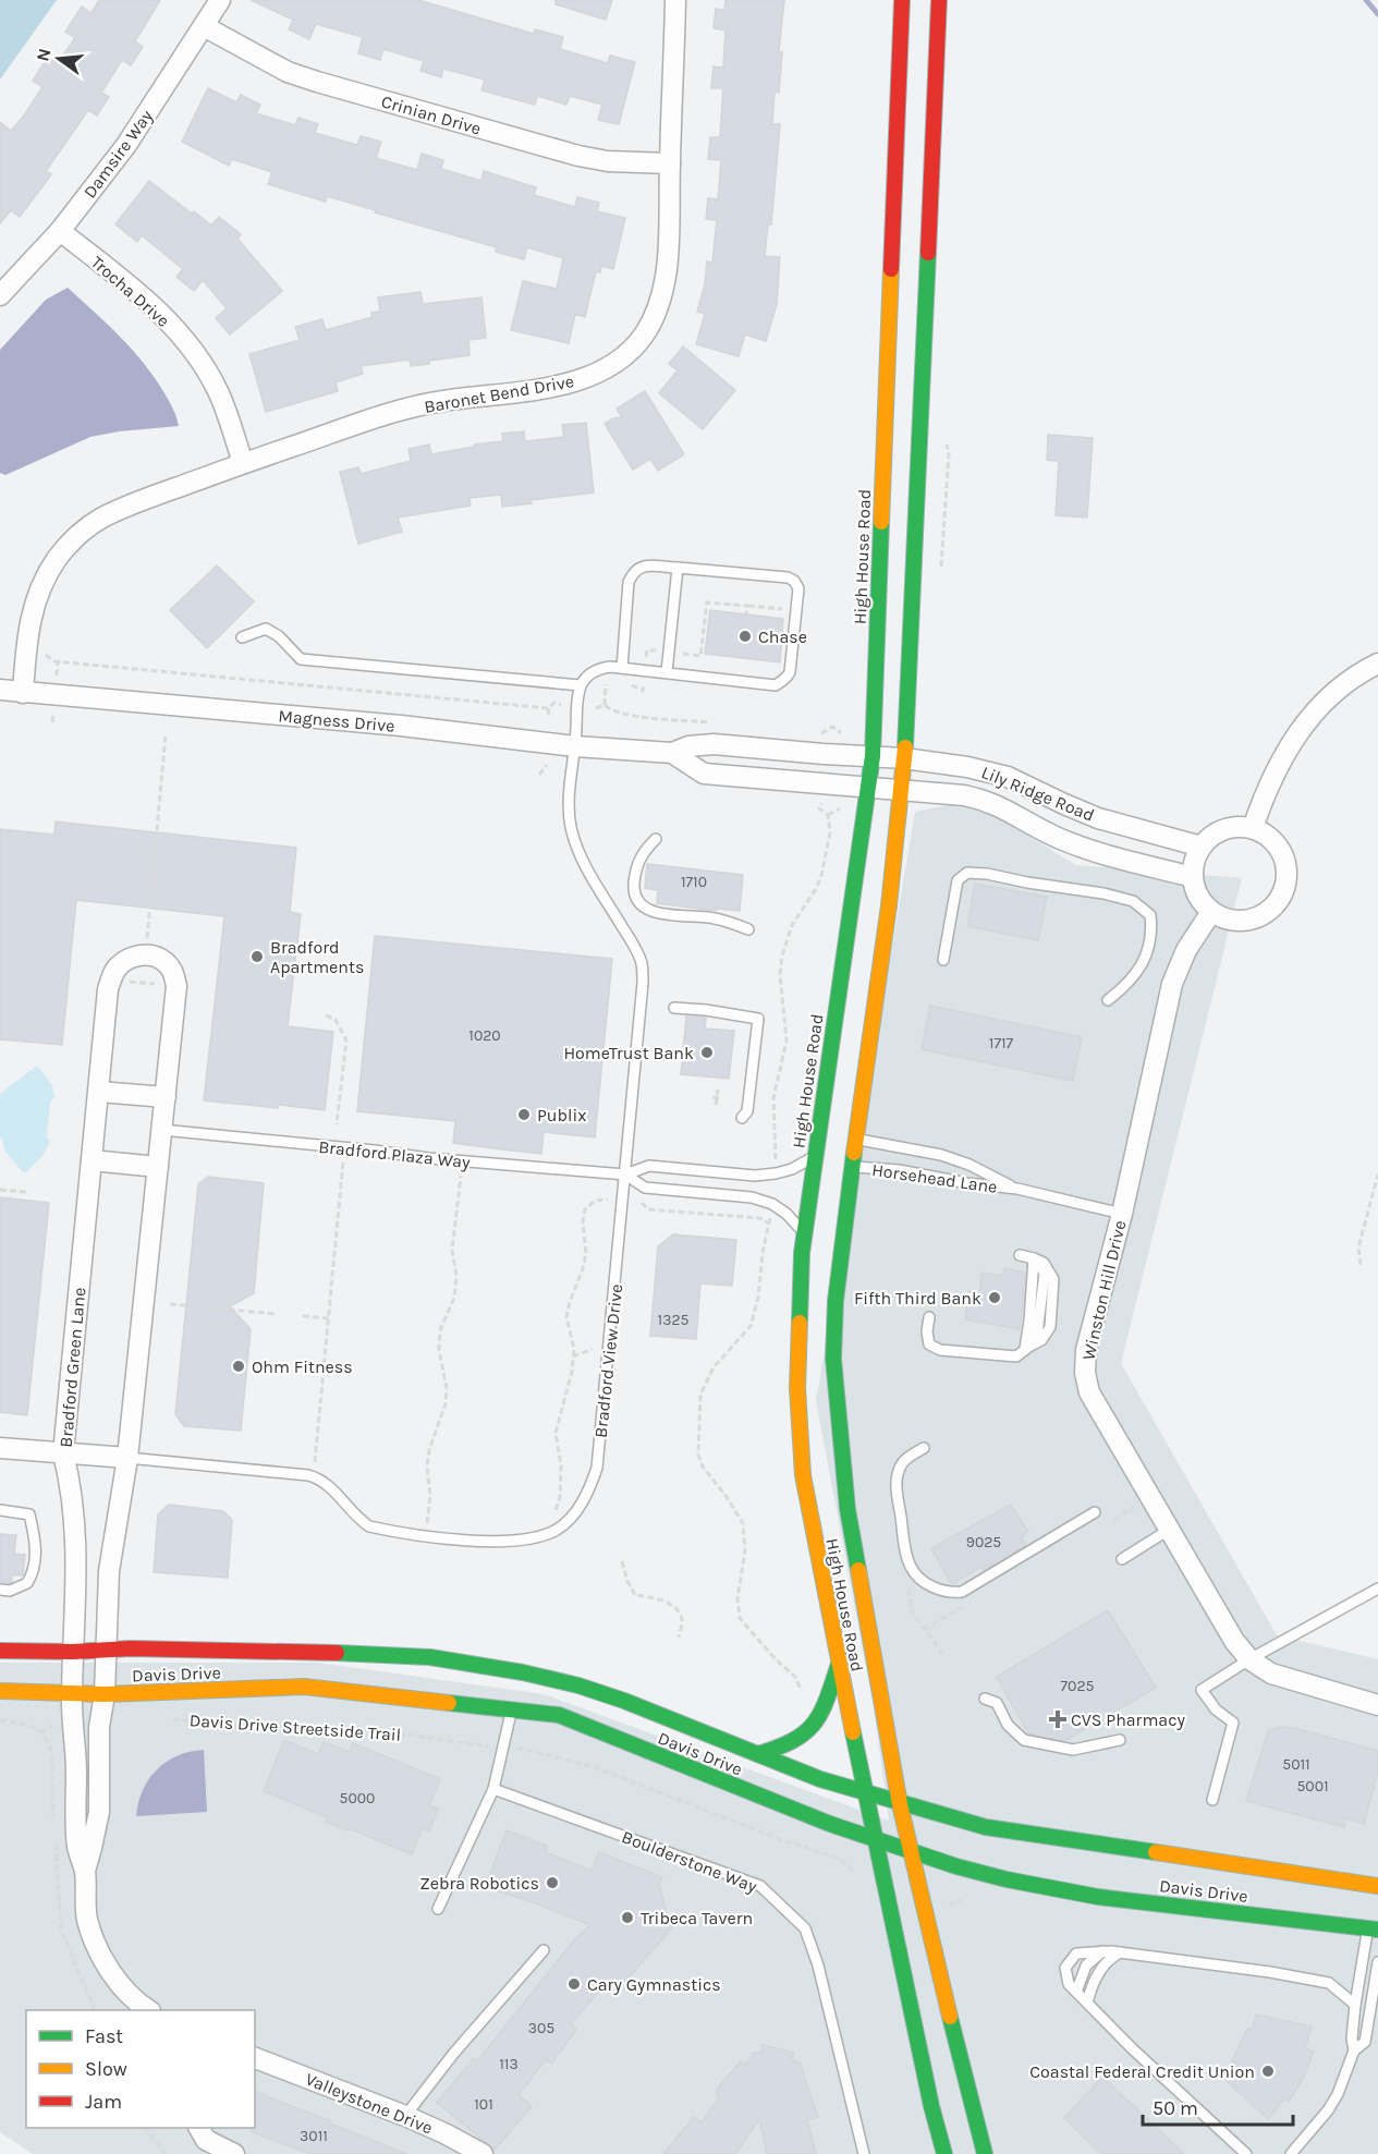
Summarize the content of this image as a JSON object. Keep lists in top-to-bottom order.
{
  "streets": {
    "main road": ["High House Road", "Davis Drive"],
    "street": [
      "Crinian Drive",
      "Damsire Way",
      "Trocha Drive",
      "Baronet Bend Drive",
      "Magness Drive",
      "Lily Ridge Road",
      "Winston Hill Drive",
      "Bradford Green Lane",
      "Valleystone Drive"
    ],
    "lane": [
      "Bradford Plaza Way",
      "Horsehead Lane",
      "Bradford View Drive",
      "Boulderstone Way"
    ],
    "path": ["Davis Drive Streetside Trail"]
  },
  "crossings": [
    ["Crinian Drive", "Damsire Way"],
    ["Crinian Drive", "Baronet Bend Drive"],
    ["Damsire Way", "Trocha Drive"],
    ["Trocha Drive", "Baronet Bend Drive"],
    ["Baronet Bend Drive", "Magness Drive"],
    ["High House Road", "Magness Drive"],
    ["High House Road", "Lily Ridge Road"],
    ["High House Road", "Bradford Plaza Way"],
    ["High House Road", "Horsehead Lane"],
    ["High House Road", "Davis Drive"],
    ["Magness Drive", "Lily Ridge Road"],
    ["Magness Drive", "Bradford View Drive"],
    ["Lily Ridge Road", "Winston Hill Drive"],
    ["Bradford Plaza Way", "Bradford View Drive"],
    ["Horsehead Lane", "Winston Hill Drive"],
    ["Bradford Green Lane", "Davis Drive"]
  ],
  "places": {
    "other": [
      "Chase",
      "Bradford Apartments",
      "HomeTrust Bank",
      "Publix",
      "Fifth Third Bank",
      "Ohm Fitness",
      "Zebra Robotics",
      "Tribeca Tavern",
      "Cary Gymnastics",
      "Coastal Federal Credit Union"
    ],
    "health": ["CVS Pharmacy"]
  },
  "house_numbers": [
    "1710",
    "1020",
    "1717",
    "1325",
    "9025",
    "7025",
    "5011",
    "5001",
    "5000",
    "305",
    "113",
    "101",
    "3011"
  ],
  "legend": ["Fast", "Slow", "Jam"],
  "scale_bar": "50 m",
  "north": "left"
}
